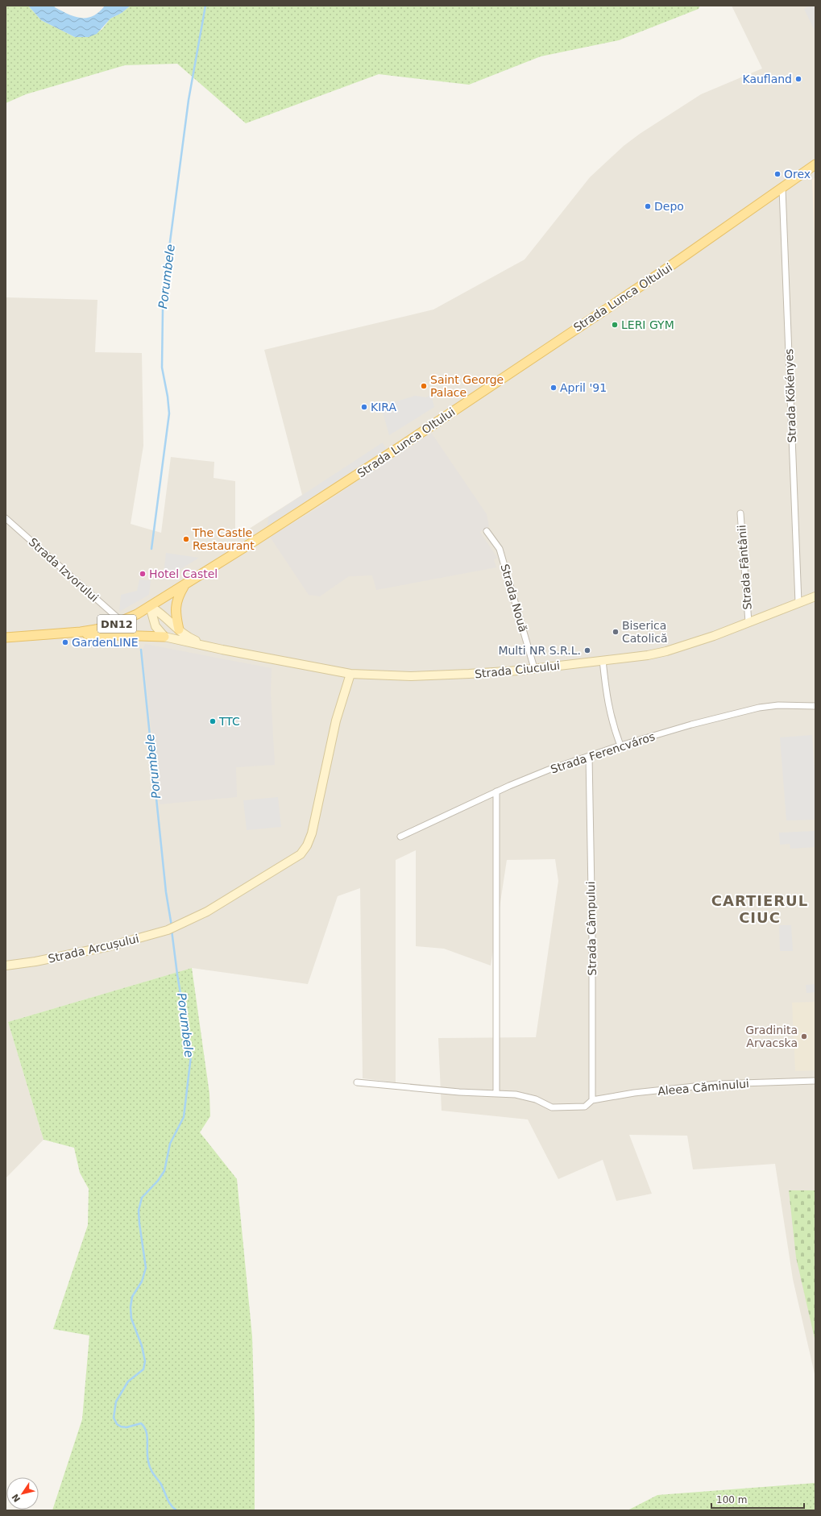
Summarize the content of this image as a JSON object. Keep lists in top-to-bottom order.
{
  "streets": {
    "main road": [
      "Strada Lunca Oltului",
      "DN12",
      "Strada Ciucului",
      "Strada Arcușului"
    ],
    "street": [
      "Strada Kökényes",
      "Strada Fântânii",
      "Strada Izvorului",
      "Strada Nouă",
      "Strada Ferencváros",
      "Strada Câmpului",
      "Aleea Căminului"
    ]
  },
  "crossings": [
    ["Strada Lunca Oltului", "Strada Kökényes"],
    ["Strada Lunca Oltului", "Strada Izvorului"],
    ["Strada Lunca Oltului", "DN12"],
    ["Strada Kökényes", "Strada Ciucului"],
    ["Strada Fântânii", "Strada Ciucului"],
    ["Strada Nouă", "Strada Ciucului"],
    ["Strada Ciucului", "Strada Arcușului"],
    ["Strada Ferencváros", "Strada Câmpului"],
    ["Strada Câmpului", "Aleea Căminului"]
  ],
  "districts": ["CARTIERUL CIUC"],
  "water": ["Porumbele"],
  "places": [
    "Kaufland",
    "Orex",
    "Depo",
    "LERI GYM",
    "Saint George Palace",
    "April '91",
    "KIRA",
    "The Castle Restaurant",
    "Hotel Castel",
    "Biserica Catolică",
    "GardenLINE",
    "Multi NR S.R.L.",
    "TTC",
    "Gradinita Arvacska"
  ],
  "scale_bar": "100 m",
  "north": "bottom left"
}
